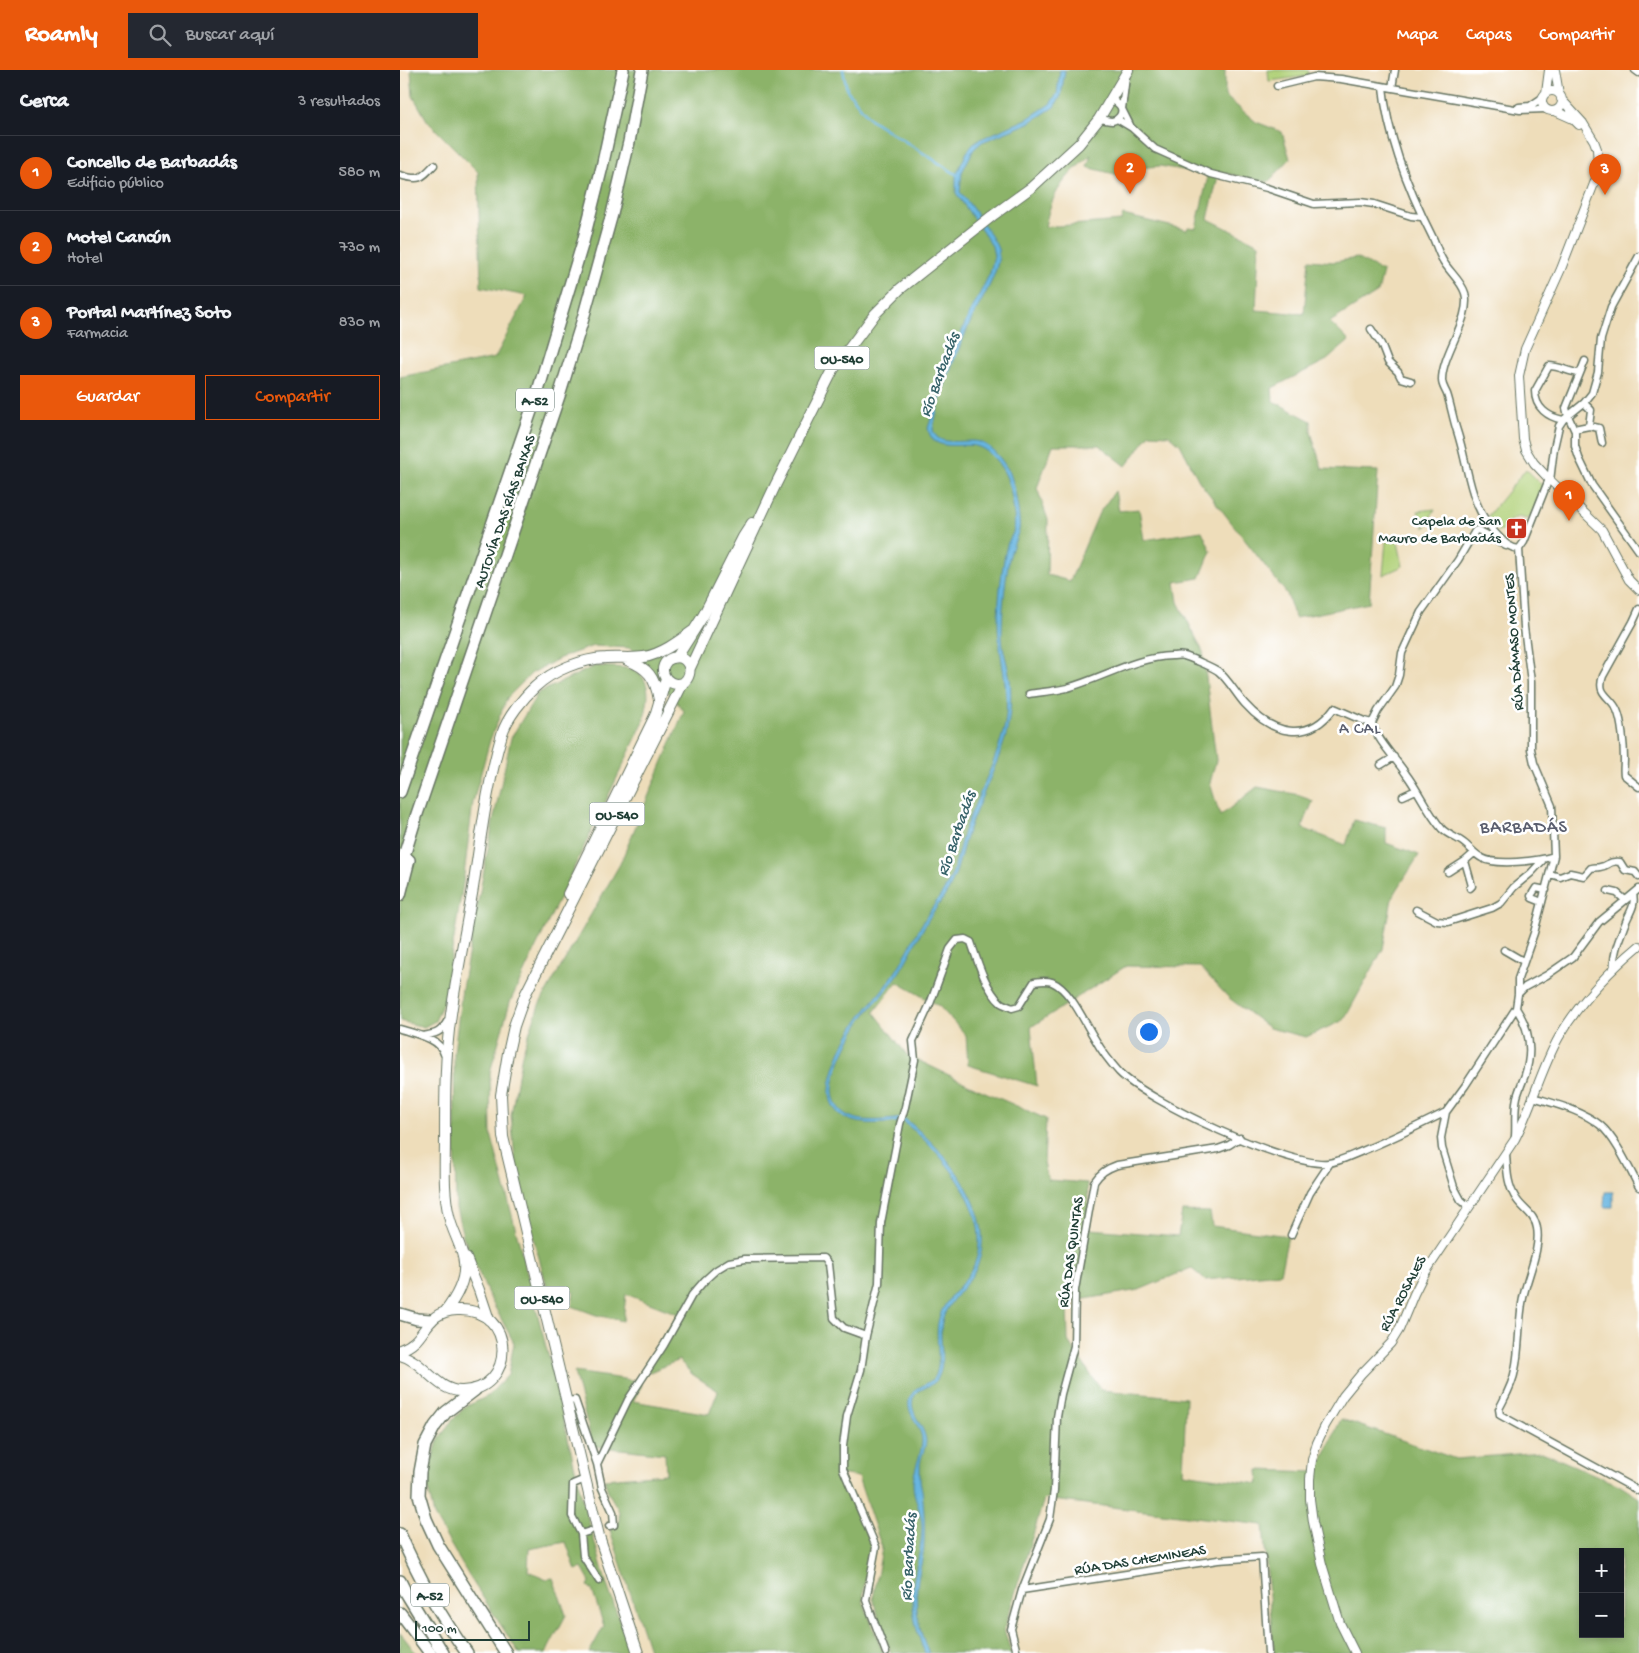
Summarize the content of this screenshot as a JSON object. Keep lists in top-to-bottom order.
{
  "streets": {
    "highway": ["A-52", "AUTOVÍA DAS RÍAS BAIXAS"],
    "main road": ["OU-540"],
    "street": [
      "RÚA DÁMASO MONTES",
      "RÚA DAS QUINTAS",
      "RÚA ROSALES",
      "RÚA DAS CHEMINEAS"
    ]
  },
  "crossings": [
    ["RÚA DAS QUINTAS", "RÚA DAS CHEMINEAS"]
  ],
  "districts": ["A CAL", "BARBADÁS"],
  "water": ["Río Barbadás"],
  "places": {
    "church": ["Capela de San Mauro de Barbadás"]
  },
  "scale_bar": "100 m",
  "page": {
    "header": "Roamly",
    "search": "Buscar aquí",
    "nav": ["Mapa", "Capas", "Compartir"],
    "heading": ["Cerca", "3 resultados"],
    "list": [
      {
        "mark": "1",
        "name": "Concello de Barbadás",
        "note": "Edificio público",
        "value": "580 m"
      },
      {
        "mark": "2",
        "name": "Motel Cancún",
        "note": "Hotel",
        "value": "730 m"
      },
      {
        "mark": "3",
        "name": "Portal Martínez Soto",
        "note": "Farmacia",
        "value": "830 m"
      }
    ],
    "pins": ["2", "3", "1"],
    "buttons": ["Guardar", "Compartir"],
    "map_buttons": ["+", "−"],
    "scale": "100 m"
  }
}
